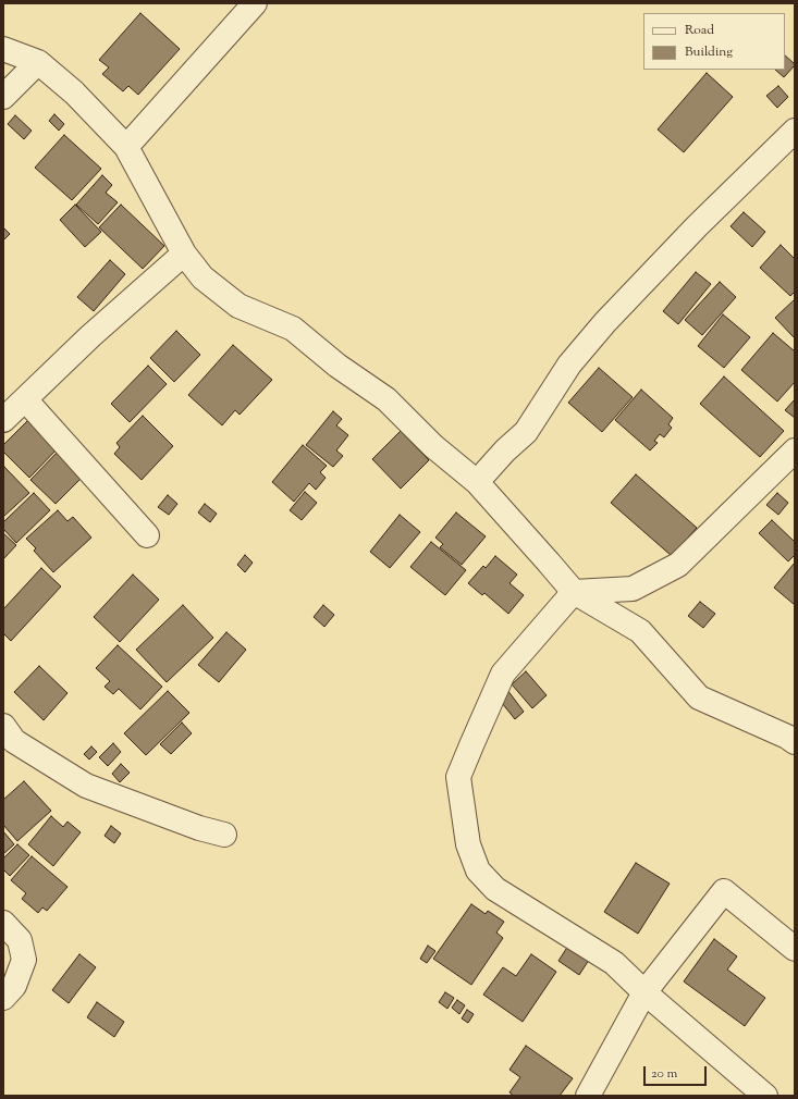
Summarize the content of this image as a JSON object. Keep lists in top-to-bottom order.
{
  "legend": ["Road", "Building"],
  "scale_bar": "20 m"
}
